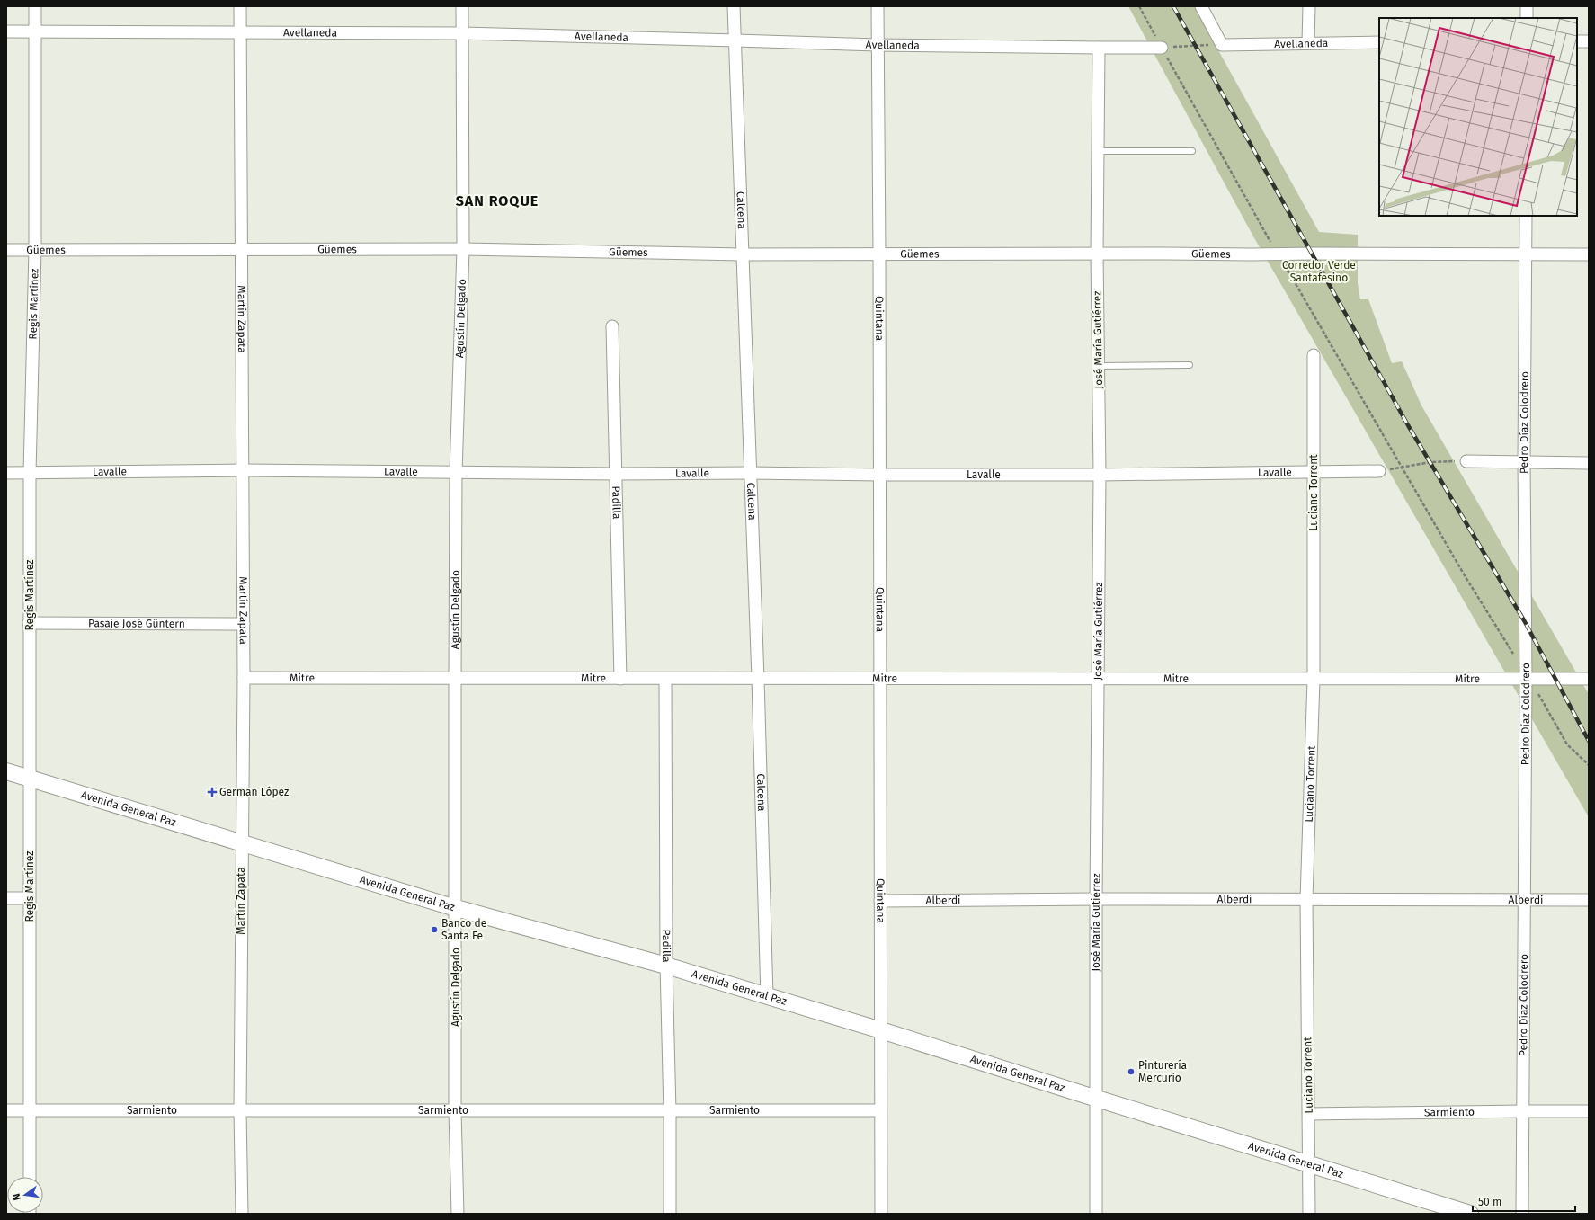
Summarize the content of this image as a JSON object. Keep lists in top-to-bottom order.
{
  "streets": {
    "main road": ["Avenida General Paz"],
    "street": [
      "Avellaneda",
      "Calcena",
      "Güemes",
      "Regis Martínez",
      "Quintana",
      "Martín Zapata",
      "Agustín Delgado",
      "José María Gutiérrez",
      "Pedro Díaz Colodrero",
      "Lavalle",
      "Luciano Torrent",
      "Padilla",
      "Pasaje José Güntern",
      "Mitre",
      "Alberdi",
      "Sarmiento"
    ]
  },
  "crossings": [
    ["Avellaneda", "Calcena"],
    ["Avellaneda", "Regis Martínez"],
    ["Avellaneda", "Quintana"],
    ["Avellaneda", "Martín Zapata"],
    ["Avellaneda", "Agustín Delgado"],
    ["Avellaneda", "José María Gutiérrez"],
    ["Calcena", "Güemes"],
    ["Calcena", "Lavalle"],
    ["Calcena", "Mitre"],
    ["Calcena", "Avenida General Paz"],
    ["Güemes", "Regis Martínez"],
    ["Güemes", "Quintana"],
    ["Güemes", "Martín Zapata"],
    ["Güemes", "Agustín Delgado"],
    ["Güemes", "José María Gutiérrez"],
    ["Güemes", "Pedro Díaz Colodrero"],
    ["Regis Martínez", "Lavalle"],
    ["Regis Martínez", "Pasaje José Güntern"],
    ["Regis Martínez", "Avenida General Paz"],
    ["Regis Martínez", "Sarmiento"],
    ["Quintana", "Lavalle"],
    ["Quintana", "Mitre"],
    ["Quintana", "Avenida General Paz"],
    ["Quintana", "Alberdi"],
    ["Quintana", "Sarmiento"],
    ["Martín Zapata", "Lavalle"],
    ["Martín Zapata", "Pasaje José Güntern"],
    ["Martín Zapata", "Mitre"],
    ["Martín Zapata", "Avenida General Paz"],
    ["Martín Zapata", "Sarmiento"],
    ["Agustín Delgado", "Lavalle"],
    ["Agustín Delgado", "Mitre"],
    ["Agustín Delgado", "Avenida General Paz"],
    ["Agustín Delgado", "Sarmiento"],
    ["José María Gutiérrez", "Lavalle"],
    ["José María Gutiérrez", "Mitre"],
    ["José María Gutiérrez", "Avenida General Paz"],
    ["José María Gutiérrez", "Alberdi"],
    ["Pedro Díaz Colodrero", "Mitre"],
    ["Pedro Díaz Colodrero", "Alberdi"],
    ["Pedro Díaz Colodrero", "Sarmiento"],
    ["Lavalle", "Luciano Torrent"],
    ["Lavalle", "Padilla"],
    ["Luciano Torrent", "Mitre"],
    ["Luciano Torrent", "Avenida General Paz"],
    ["Luciano Torrent", "Alberdi"],
    ["Luciano Torrent", "Sarmiento"],
    ["Padilla", "Mitre"],
    ["Padilla", "Avenida General Paz"],
    ["Padilla", "Sarmiento"]
  ],
  "districts": ["SAN ROQUE"],
  "parks": ["Corredor Verde Santafesino"],
  "places": {
    "health": ["German López"],
    "other": ["Banco de Santa Fe", "Pinturería Mercurio"]
  },
  "scale_bar": "50 m",
  "north": "left"
}
